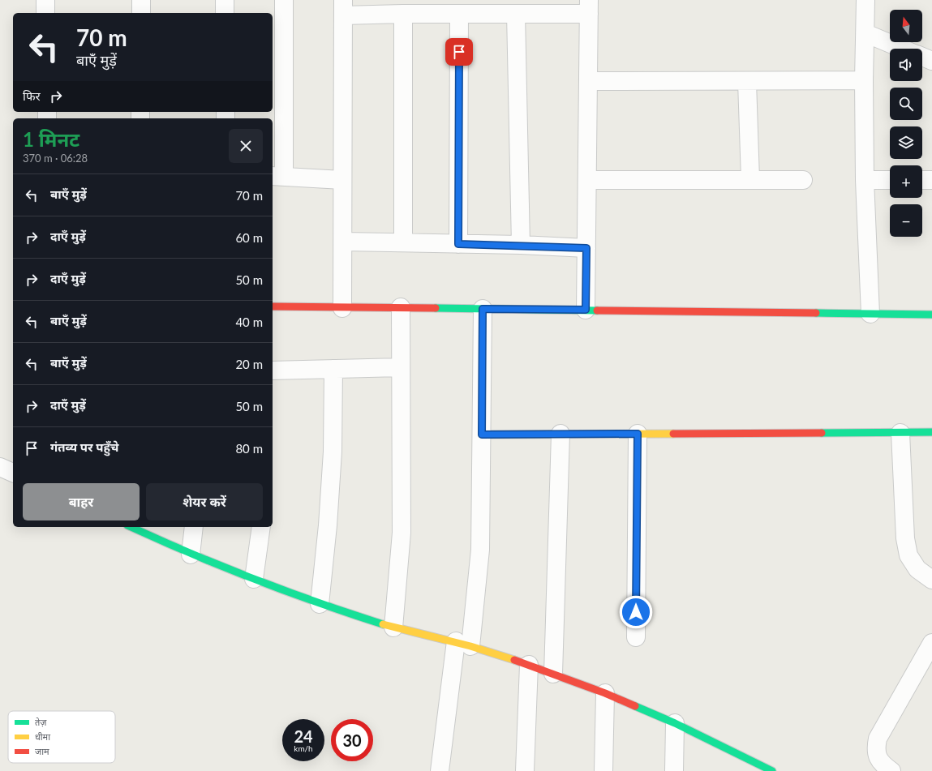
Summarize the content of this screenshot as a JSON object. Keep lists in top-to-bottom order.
{
  "legend": ["तेज़", "धीमा", "जाम"],
  "north": "top",
  "page": {
    "map_buttons": ["+", "−"],
    "turn": ["70 m", "बाएँ मुड़ें"],
    "then": "फिर",
    "heading": ["1 मिनट", "370 m · 06:28"],
    "list": [
      {
        "name": "बाएँ मुड़ें",
        "value": "70 m"
      },
      {
        "name": "दाएँ मुड़ें",
        "value": "60 m"
      },
      {
        "name": "दाएँ मुड़ें",
        "value": "50 m"
      },
      {
        "name": "बाएँ मुड़ें",
        "value": "40 m"
      },
      {
        "name": "बाएँ मुड़ें",
        "value": "20 m"
      },
      {
        "name": "दाएँ मुड़ें",
        "value": "50 m"
      },
      {
        "name": "गंतव्य पर पहुँचे",
        "value": "80 m"
      }
    ],
    "buttons": ["बाहर", "शेयर करें"],
    "speed": "24 km/h",
    "limit": "30"
  }
}
